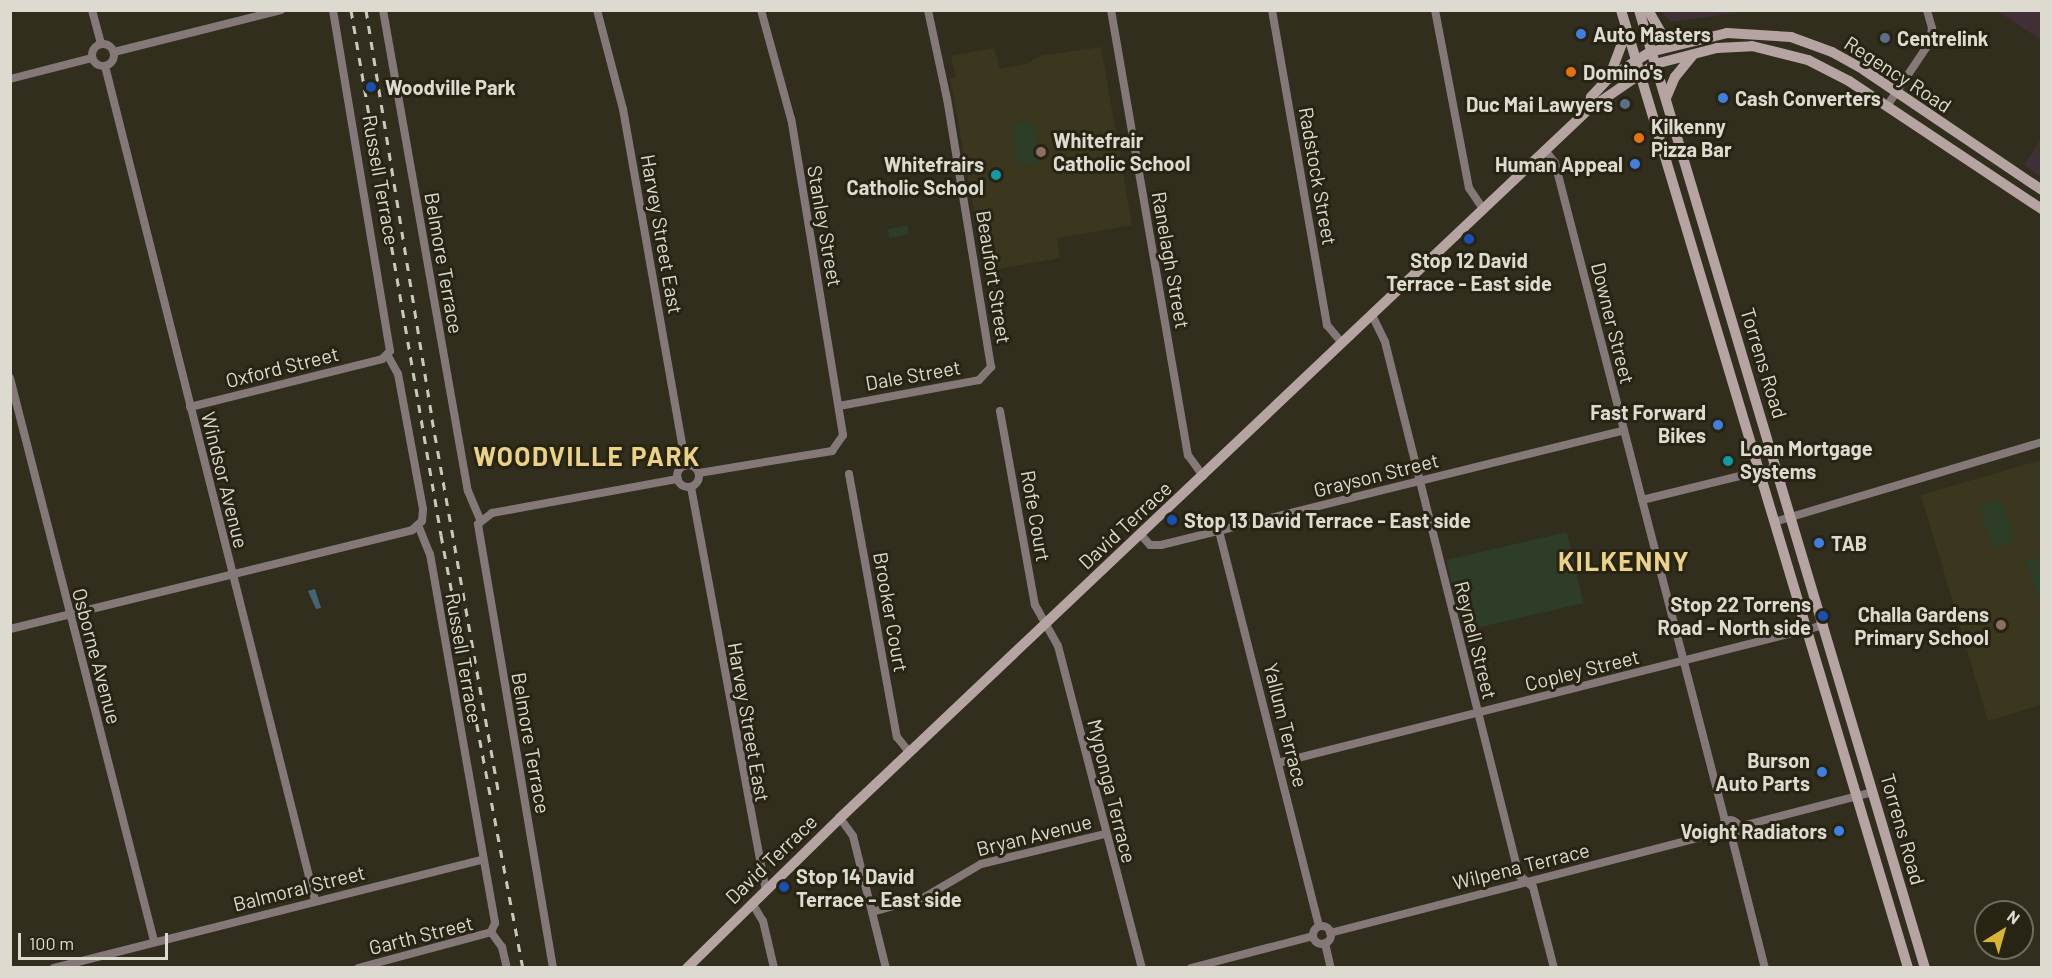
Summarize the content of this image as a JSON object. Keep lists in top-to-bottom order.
{
  "streets": {
    "main road": ["Regency Road", "Torrens Road", "David Terrace"],
    "street": [
      "Radstock Street",
      "Russell Terrace",
      "Stanley Street",
      "Harvey Street East",
      "Ranelagh Street",
      "Belmore Terrace",
      "Beaufort Street",
      "Downer Street",
      "Oxford Street",
      "Dale Street",
      "Grayson Street",
      "Windsor Avenue",
      "Rofe Court",
      "Brooker Court",
      "Reynell Street",
      "Osborne Avenue",
      "Copley Street",
      "Yallum Terrace",
      "Myponga Terrace",
      "Bryan Avenue",
      "Wilpena Terrace",
      "Balmoral Street",
      "Garth Street"
    ]
  },
  "crossings": [
    ["Regency Road", "Torrens Road"],
    ["Regency Road", "David Terrace"],
    ["Radstock Street", "David Terrace"],
    ["Russell Terrace", "Oxford Street"],
    ["Russell Terrace", "Balmoral Street"],
    ["Russell Terrace", "Garth Street"],
    ["Stanley Street", "Harvey Street East"],
    ["Stanley Street", "Dale Street"],
    ["Harvey Street East", "David Terrace"],
    ["Ranelagh Street", "David Terrace"],
    ["Beaufort Street", "Dale Street"],
    ["Downer Street", "Grayson Street"],
    ["Downer Street", "David Terrace"],
    ["Downer Street", "Copley Street"],
    ["Torrens Road", "David Terrace"],
    ["Torrens Road", "Copley Street"],
    ["Oxford Street", "Windsor Avenue"],
    ["Grayson Street", "David Terrace"],
    ["Grayson Street", "Reynell Street"],
    ["Grayson Street", "Yallum Terrace"],
    ["Windsor Avenue", "Balmoral Street"],
    ["Rofe Court", "David Terrace"],
    ["Rofe Court", "Myponga Terrace"],
    ["David Terrace", "Brooker Court"],
    ["David Terrace", "Reynell Street"],
    ["David Terrace", "Myponga Terrace"],
    ["Reynell Street", "Copley Street"],
    ["Reynell Street", "Wilpena Terrace"],
    ["Osborne Avenue", "Balmoral Street"],
    ["Copley Street", "Yallum Terrace"],
    ["Myponga Terrace", "Bryan Avenue"]
  ],
  "districts": ["WOODVILLE PARK", "KILKENNY"],
  "places": [
    "Auto Masters",
    "Centrelink",
    "Domino's",
    "Woodville Park",
    "Cash Converters",
    "Duc Mai Lawyers",
    "Kilkenny Pizza Bar",
    "Whitefrair Catholic School",
    "Human Appeal",
    "Whitefrairs Catholic School",
    "Stop 12 David Terrace - East side",
    "Fast Forward Bikes",
    "Loan Mortgage Systems",
    "Stop 13 David Terrace - East side",
    "TAB",
    "Stop 22 Torrens Road - North side",
    "Challa Gardens Primary School",
    "Burson Auto Parts",
    "Voight Radiators",
    "Stop 14 David Terrace - East side"
  ],
  "scale_bar": "100 m",
  "north": "top right"
}
